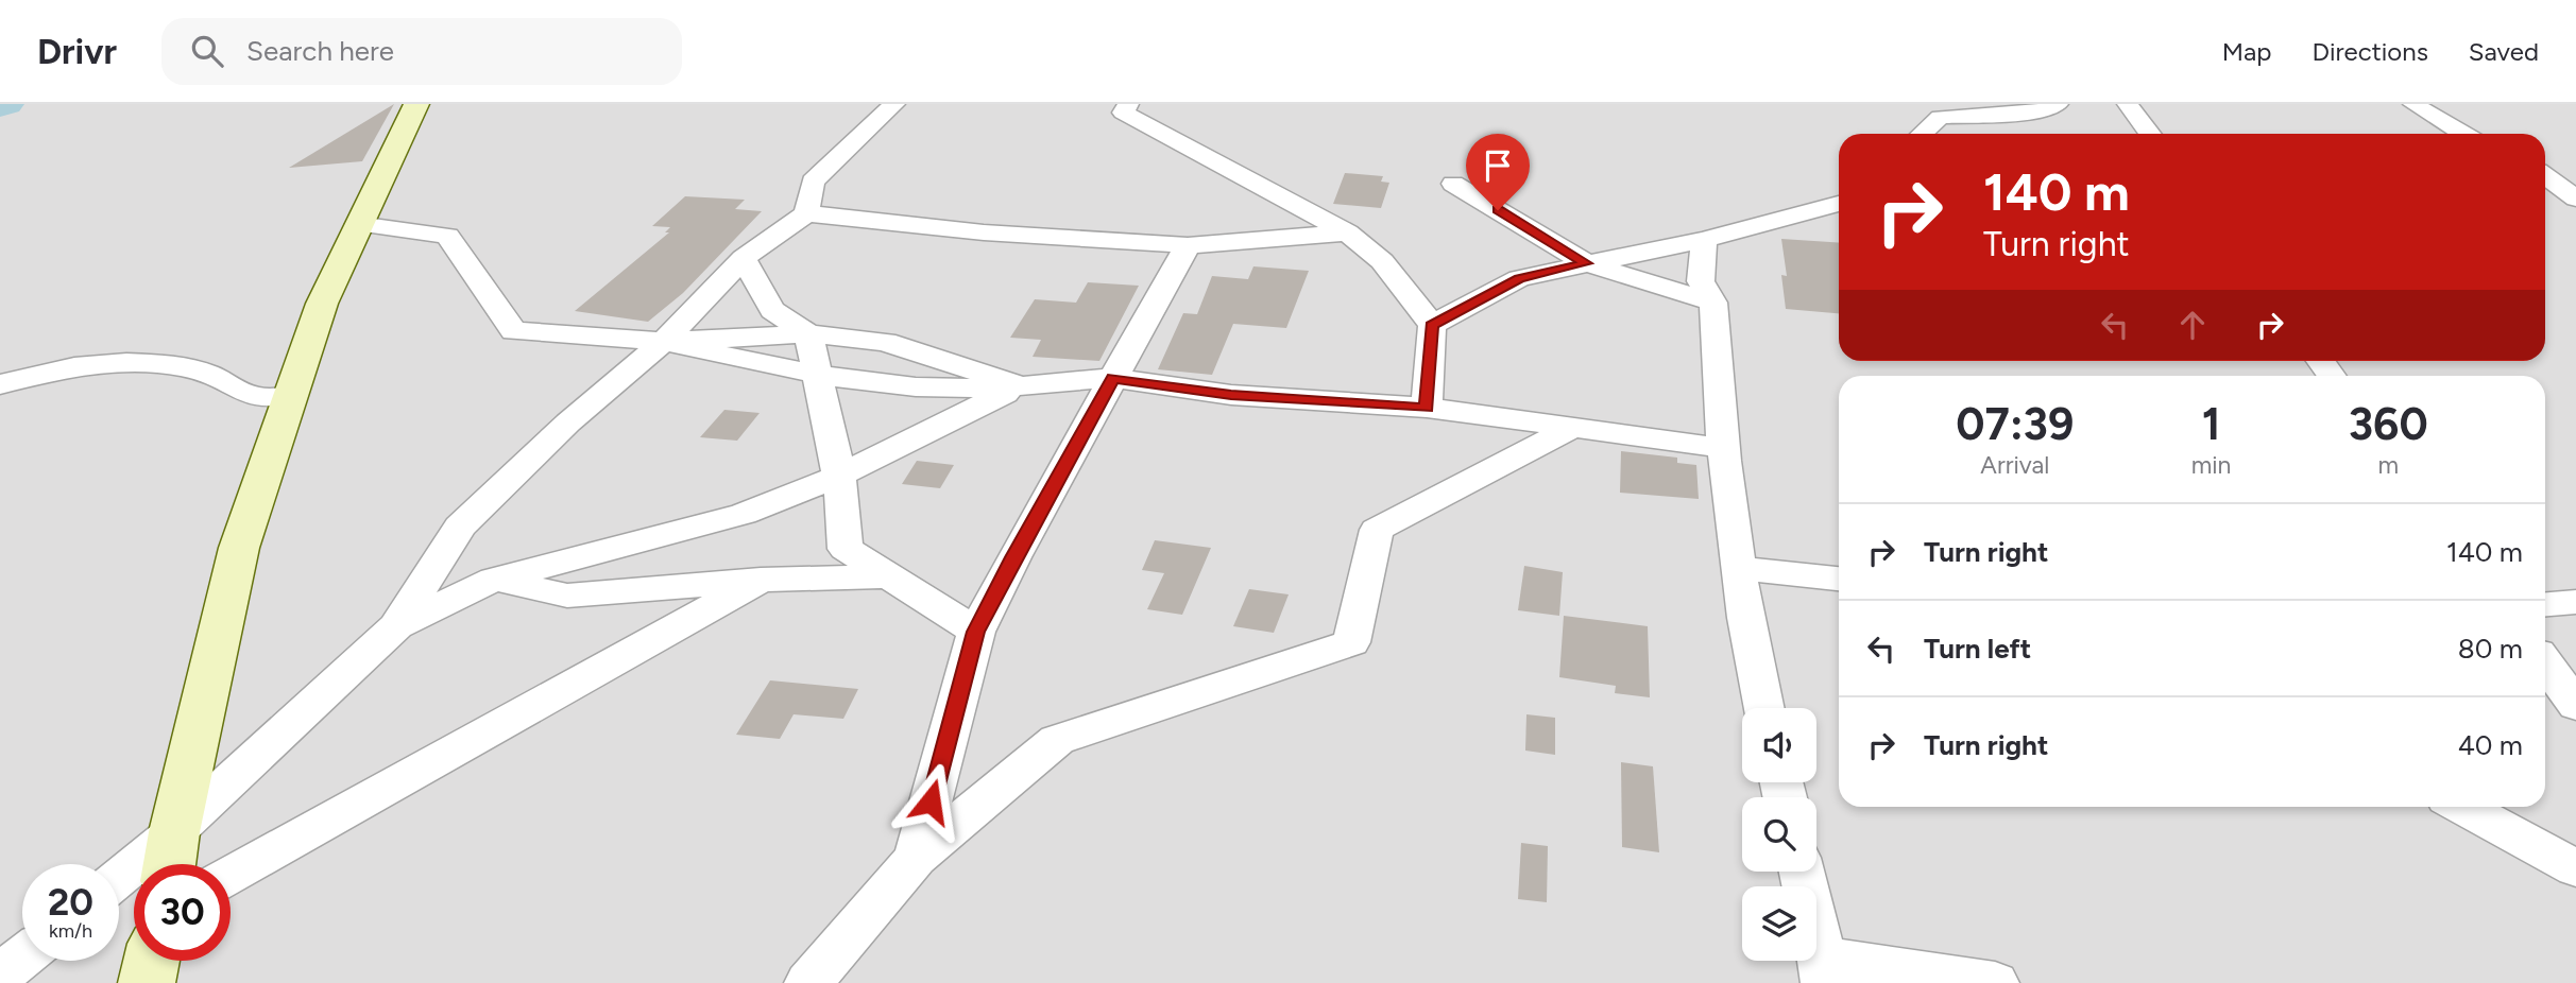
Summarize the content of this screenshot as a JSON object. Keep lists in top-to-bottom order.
{
  "page": {
    "header": "Drivr",
    "search": "Search here",
    "nav": ["Map", "Directions", "Saved"],
    "turn": ["140 m", "Turn right"],
    "eta": [
      "07:39",
      "Arrival",
      "1",
      "min",
      "360",
      "m"
    ],
    "list": [
      {
        "name": "Turn right",
        "value": "140 m"
      },
      {
        "name": "Turn left",
        "value": "80 m"
      },
      {
        "name": "Turn right",
        "value": "40 m"
      }
    ],
    "speed": "20 km/h",
    "limit": "30"
  }
}
